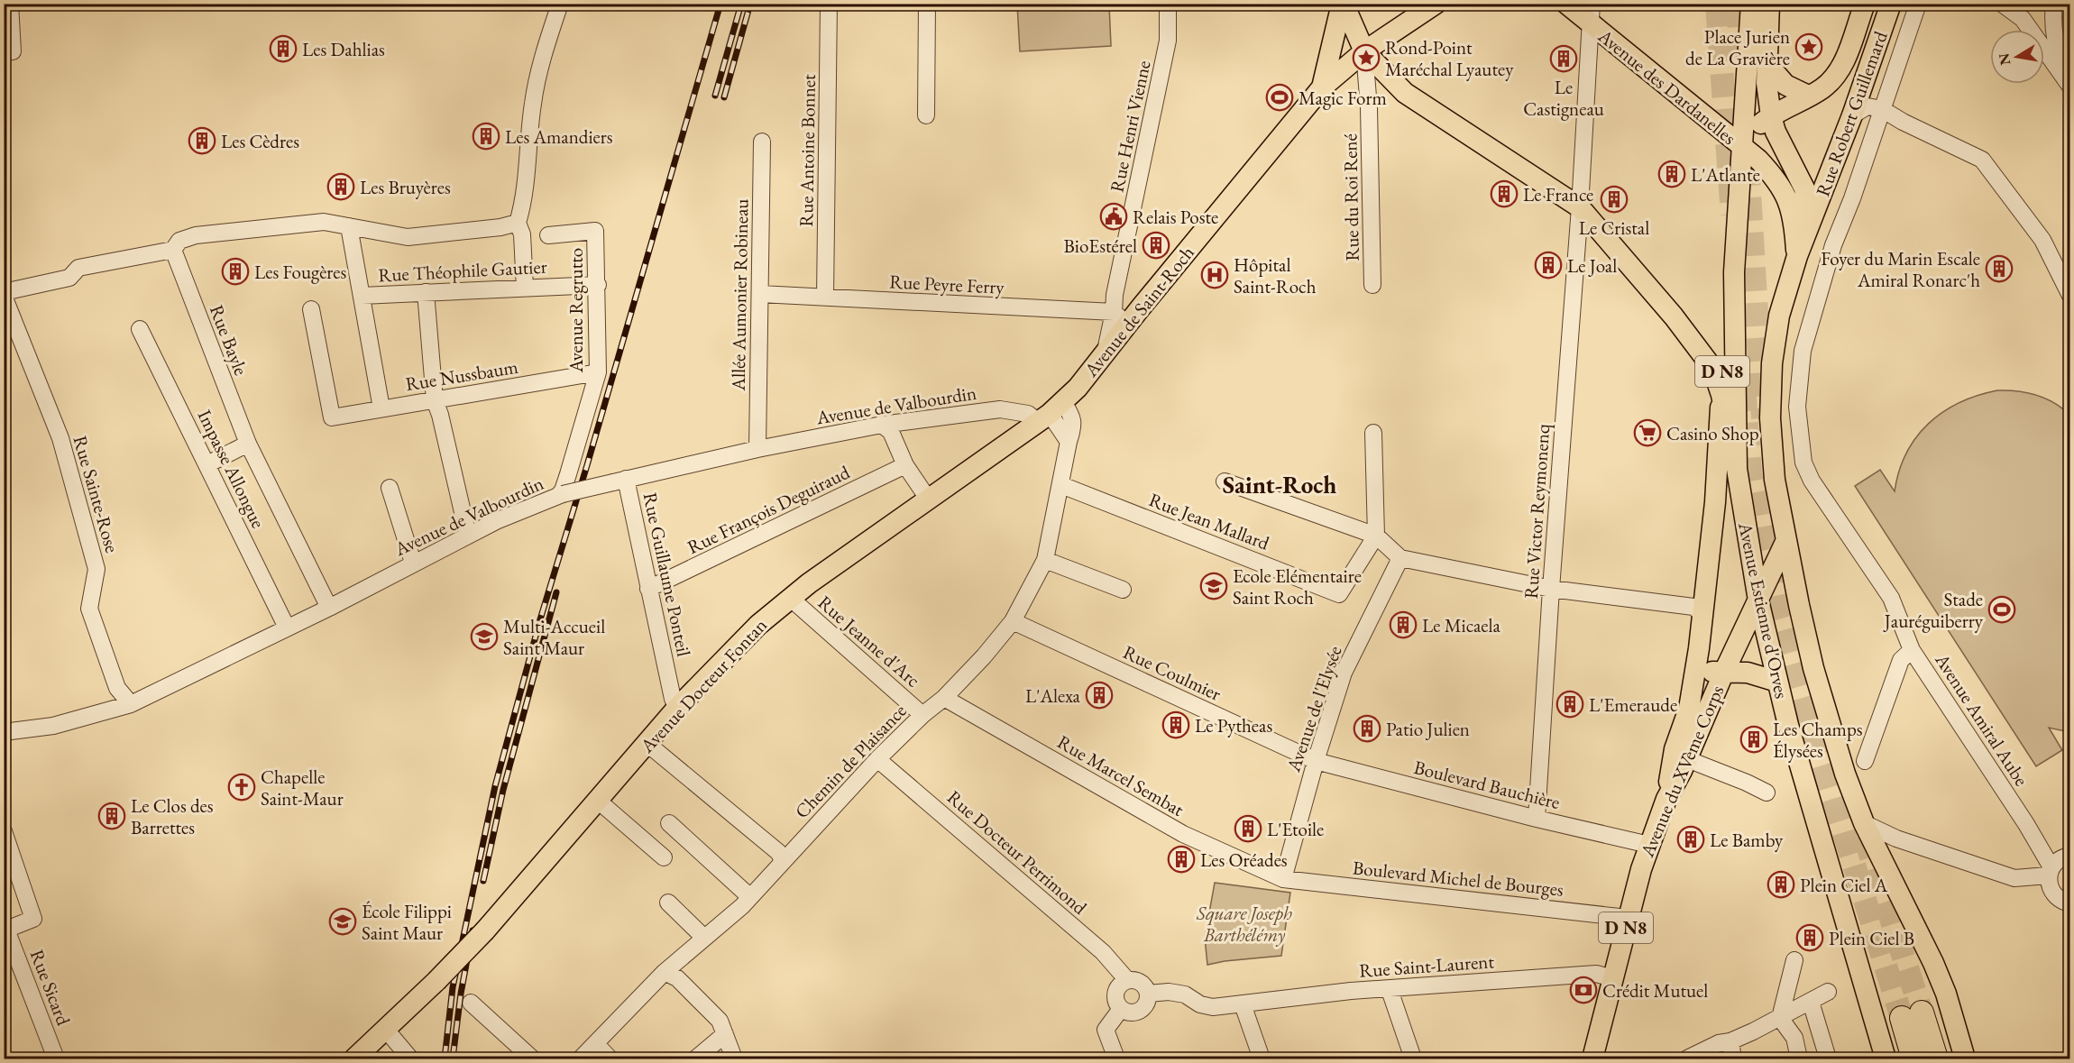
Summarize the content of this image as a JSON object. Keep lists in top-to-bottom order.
{
  "streets": {
    "main road": [
      "Avenue des Dardanelles",
      "Rue Robert Guillemard",
      "Avenue de Saint-Roch",
      "D N8",
      "Avenue Estienne d'Orves",
      "Avenue Docteur Fontan",
      "Avenue du XVème Corps"
    ],
    "street": [
      "Rue Henri Vienne",
      "Rue Antoine Bonnet",
      "Rue du Roi René",
      "Rue Théophile Gautier",
      "Rue Peyre Ferry",
      "Allée Aumonier Robineau",
      "Avenue Regrutto",
      "Rue Bayle",
      "Rue Nussbaum",
      "Avenue de Valbourdin",
      "Impasse Allongue",
      "Rue Sainte-Rose",
      "Rue François Deguiraud",
      "Rue Victor Reymonenq",
      "Rue Jean Mallard",
      "Rue Guillaume Ponteil",
      "Rue Jeanne d'Arc",
      "Rue Coulmier",
      "Avenue de l'Elysée",
      "Avenue Amiral Aube",
      "Chemin de Plaisance",
      "Rue Marcel Sembat",
      "Boulevard Bauchière",
      "Rue Docteur Perrimond",
      "Boulevard Michel de Bourges",
      "Rue Saint-Laurent",
      "Rue Sicard"
    ]
  },
  "crossings": [
    ["Avenue des Dardanelles", "Rue Robert Guillemard"],
    ["Avenue des Dardanelles", "Rue Victor Reymonenq"],
    ["Avenue des Dardanelles", "Avenue Estienne d'Orves"],
    ["Rue Robert Guillemard", "Avenue Estienne d'Orves"],
    ["Rue Henri Vienne", "Rue Peyre Ferry"],
    ["Rue Henri Vienne", "Avenue de Saint-Roch"],
    ["Rue Antoine Bonnet", "Rue Peyre Ferry"],
    ["Rue du Roi René", "Avenue de Saint-Roch"],
    ["Rue Théophile Gautier", "Avenue Regrutto"],
    ["Rue Peyre Ferry", "Allée Aumonier Robineau"],
    ["Rue Peyre Ferry", "Avenue de Saint-Roch"],
    ["Allée Aumonier Robineau", "Avenue de Valbourdin"],
    ["Avenue Regrutto", "Rue Nussbaum"],
    ["Avenue Regrutto", "Avenue de Valbourdin"],
    ["Avenue de Saint-Roch", "Avenue de Valbourdin"],
    ["Avenue de Saint-Roch", "Avenue Docteur Fontan"],
    ["Avenue de Saint-Roch", "Chemin de Plaisance"],
    ["Rue Bayle", "Avenue de Valbourdin"],
    ["D N8", "Avenue Estienne d'Orves"],
    ["D N8", "Avenue du XVème Corps"],
    ["Avenue de Valbourdin", "Impasse Allongue"],
    ["Avenue de Valbourdin", "Rue Sainte-Rose"],
    ["Avenue de Valbourdin", "Rue Guillaume Ponteil"],
    ["Avenue de Valbourdin", "Avenue Docteur Fontan"],
    ["Avenue de Valbourdin", "Chemin de Plaisance"],
    ["Rue François Deguiraud", "Rue Guillaume Ponteil"],
    ["Rue Victor Reymonenq", "Boulevard Bauchière"],
    ["Rue Jean Mallard", "Chemin de Plaisance"],
    ["Rue Guillaume Ponteil", "Avenue Docteur Fontan"],
    ["Rue Jeanne d'Arc", "Avenue Docteur Fontan"],
    ["Rue Jeanne d'Arc", "Chemin de Plaisance"],
    ["Rue Coulmier", "Avenue de l'Elysée"],
    ["Rue Coulmier", "Chemin de Plaisance"],
    ["Rue Coulmier", "Boulevard Bauchière"],
    ["Avenue Docteur Fontan", "Chemin de Plaisance"],
    ["Avenue de l'Elysée", "Rue Marcel Sembat"],
    ["Avenue de l'Elysée", "Boulevard Bauchière"],
    ["Avenue de l'Elysée", "Boulevard Michel de Bourges"],
    ["Chemin de Plaisance", "Rue Marcel Sembat"],
    ["Chemin de Plaisance", "Rue Docteur Perrimond"],
    ["Avenue du XVème Corps", "Boulevard Bauchière"],
    ["Avenue du XVème Corps", "Boulevard Michel de Bourges"],
    ["Avenue du XVème Corps", "Rue Saint-Laurent"],
    ["Rue Marcel Sembat", "Boulevard Michel de Bourges"],
    ["Rue Docteur Perrimond", "Rue Saint-Laurent"]
  ],
  "districts": ["Saint-Roch"],
  "parks": ["Square Joseph Barthélémy"],
  "places": {
    "place": ["Place Jurien de La Gravière", "Rond-Point Maréchal Lyautey"],
    "building": [
      "Les Dahlias",
      "Le Castigneau",
      "Les Amandiers",
      "Les Cèdres",
      "L'Atlante",
      "Les Bruyères",
      "Le France",
      "Le Cristal",
      "BioEstérel",
      "Le Joal",
      "Foyer du Marin Escale Amiral Ronarc'h",
      "Les Fougères",
      "Le Micaela",
      "L'Alexa",
      "L'Emeraude",
      "Le Pytheas",
      "Patio Julien",
      "Les Champs Élysées",
      "Le Clos des Barrettes",
      "L'Etoile",
      "Le Bamby",
      "Les Oréades",
      "Plein Ciel A",
      "Plein Ciel B"
    ],
    "sports": ["Magic Form", "Stade Jauréguiberry"],
    "public building": ["Relais Poste"],
    "hospital": ["Hôpital Saint-Roch"],
    "supermarket": ["Casino Shop"],
    "school or university": ["Ecole Elémentaire Saint Roch", "Multi-Accueil Saint Maur", "École Filippi Saint Maur"],
    "church": ["Chapelle Saint-Maur"],
    "bank": ["Crédit Mutuel"]
  },
  "north": "left"
}
